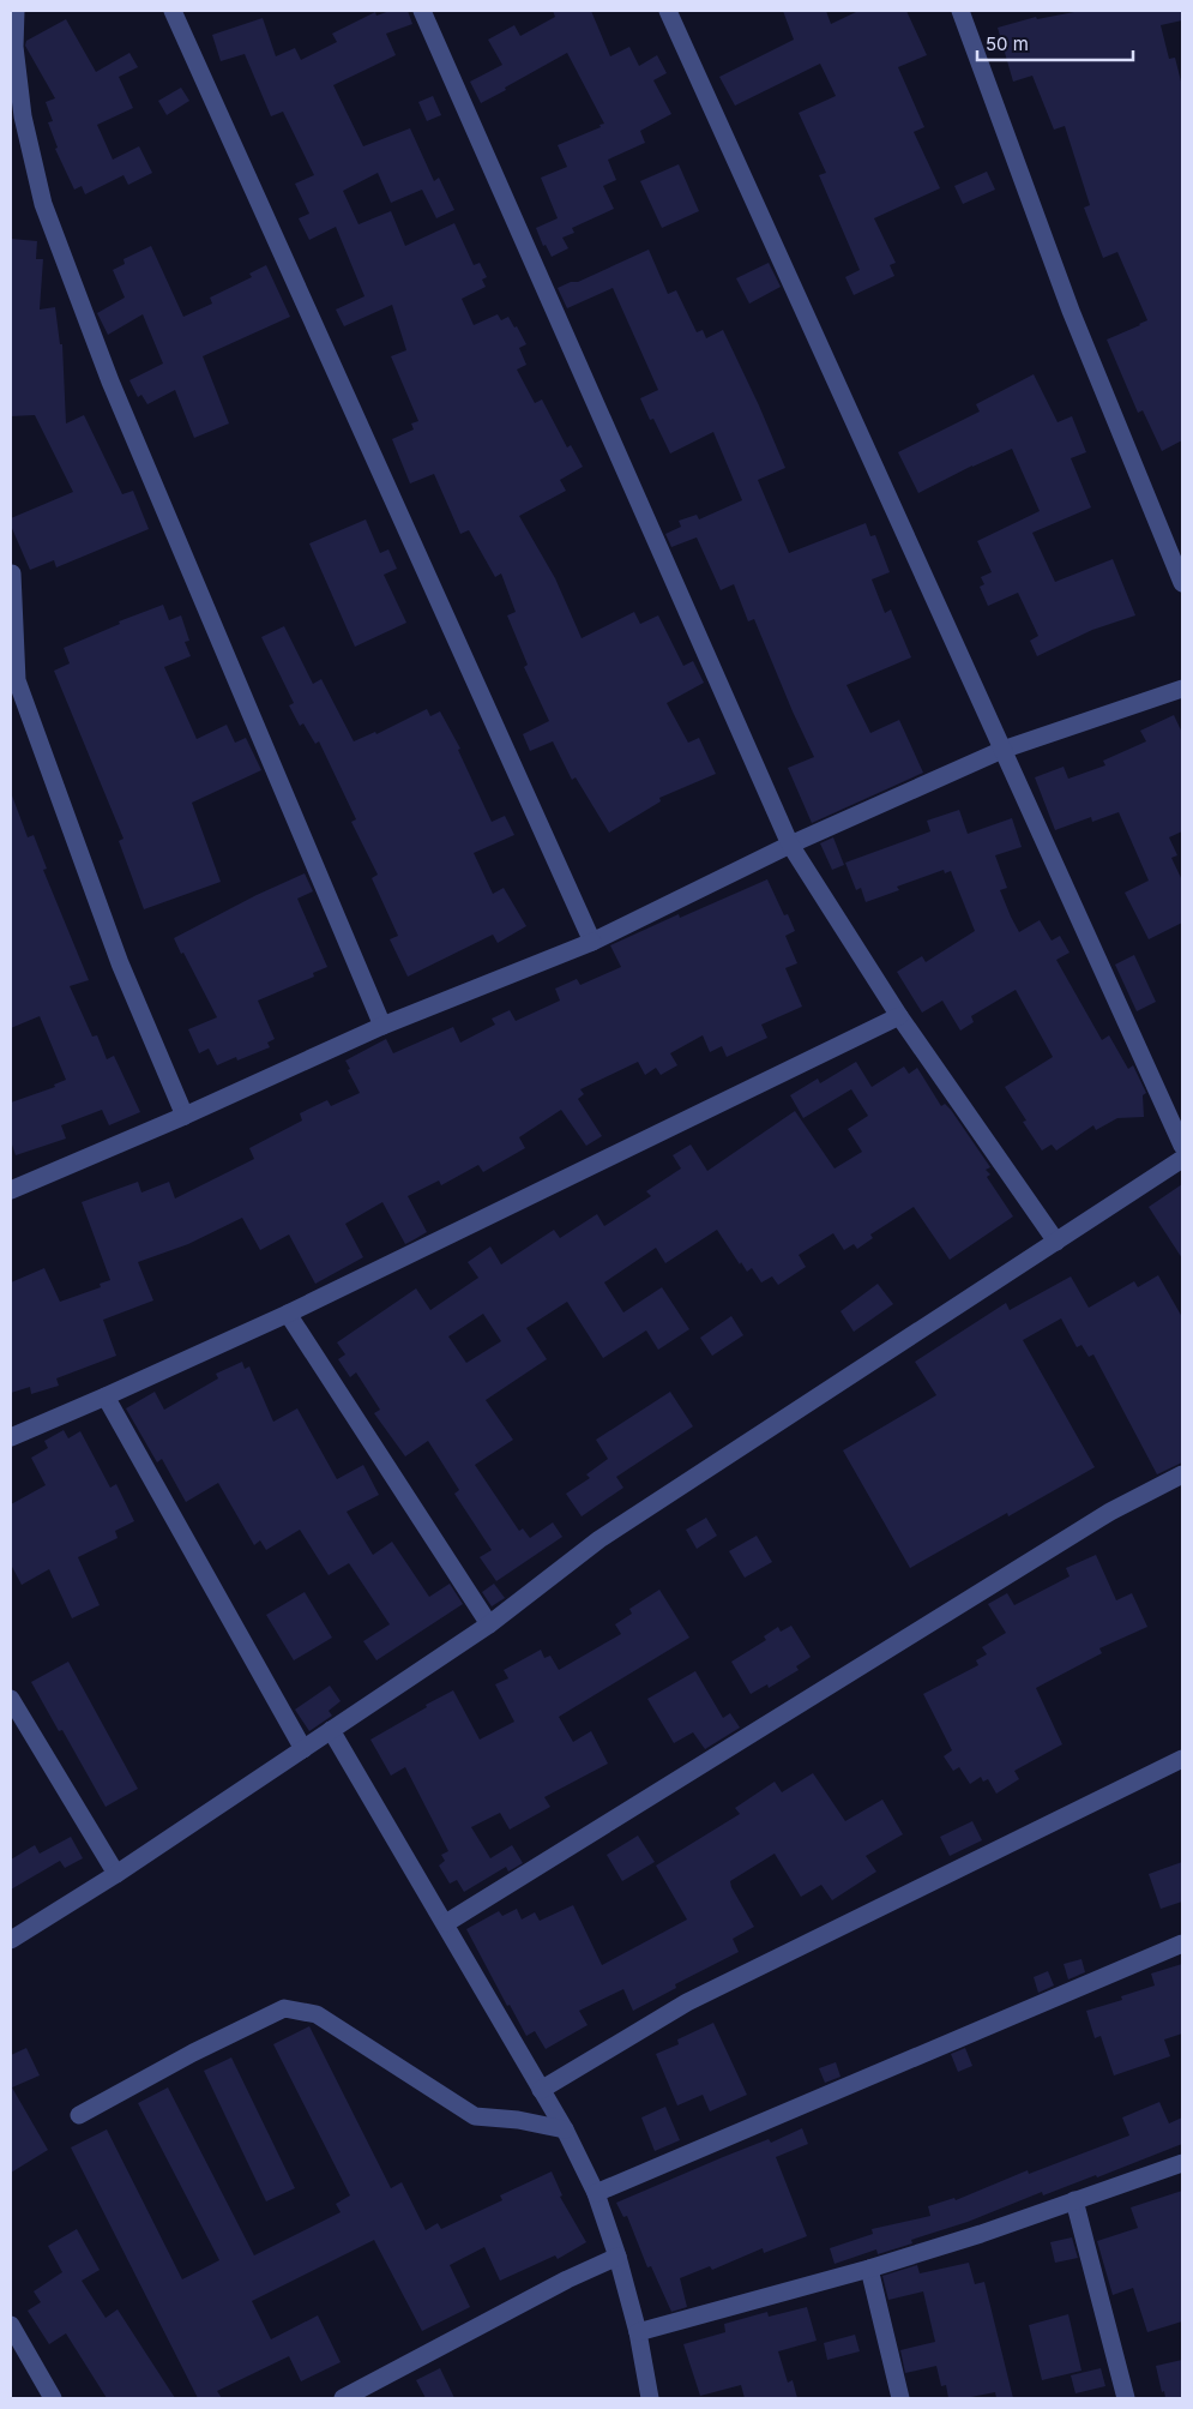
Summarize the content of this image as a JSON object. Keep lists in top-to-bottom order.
{
  "scale_bar": "50 m"
}
